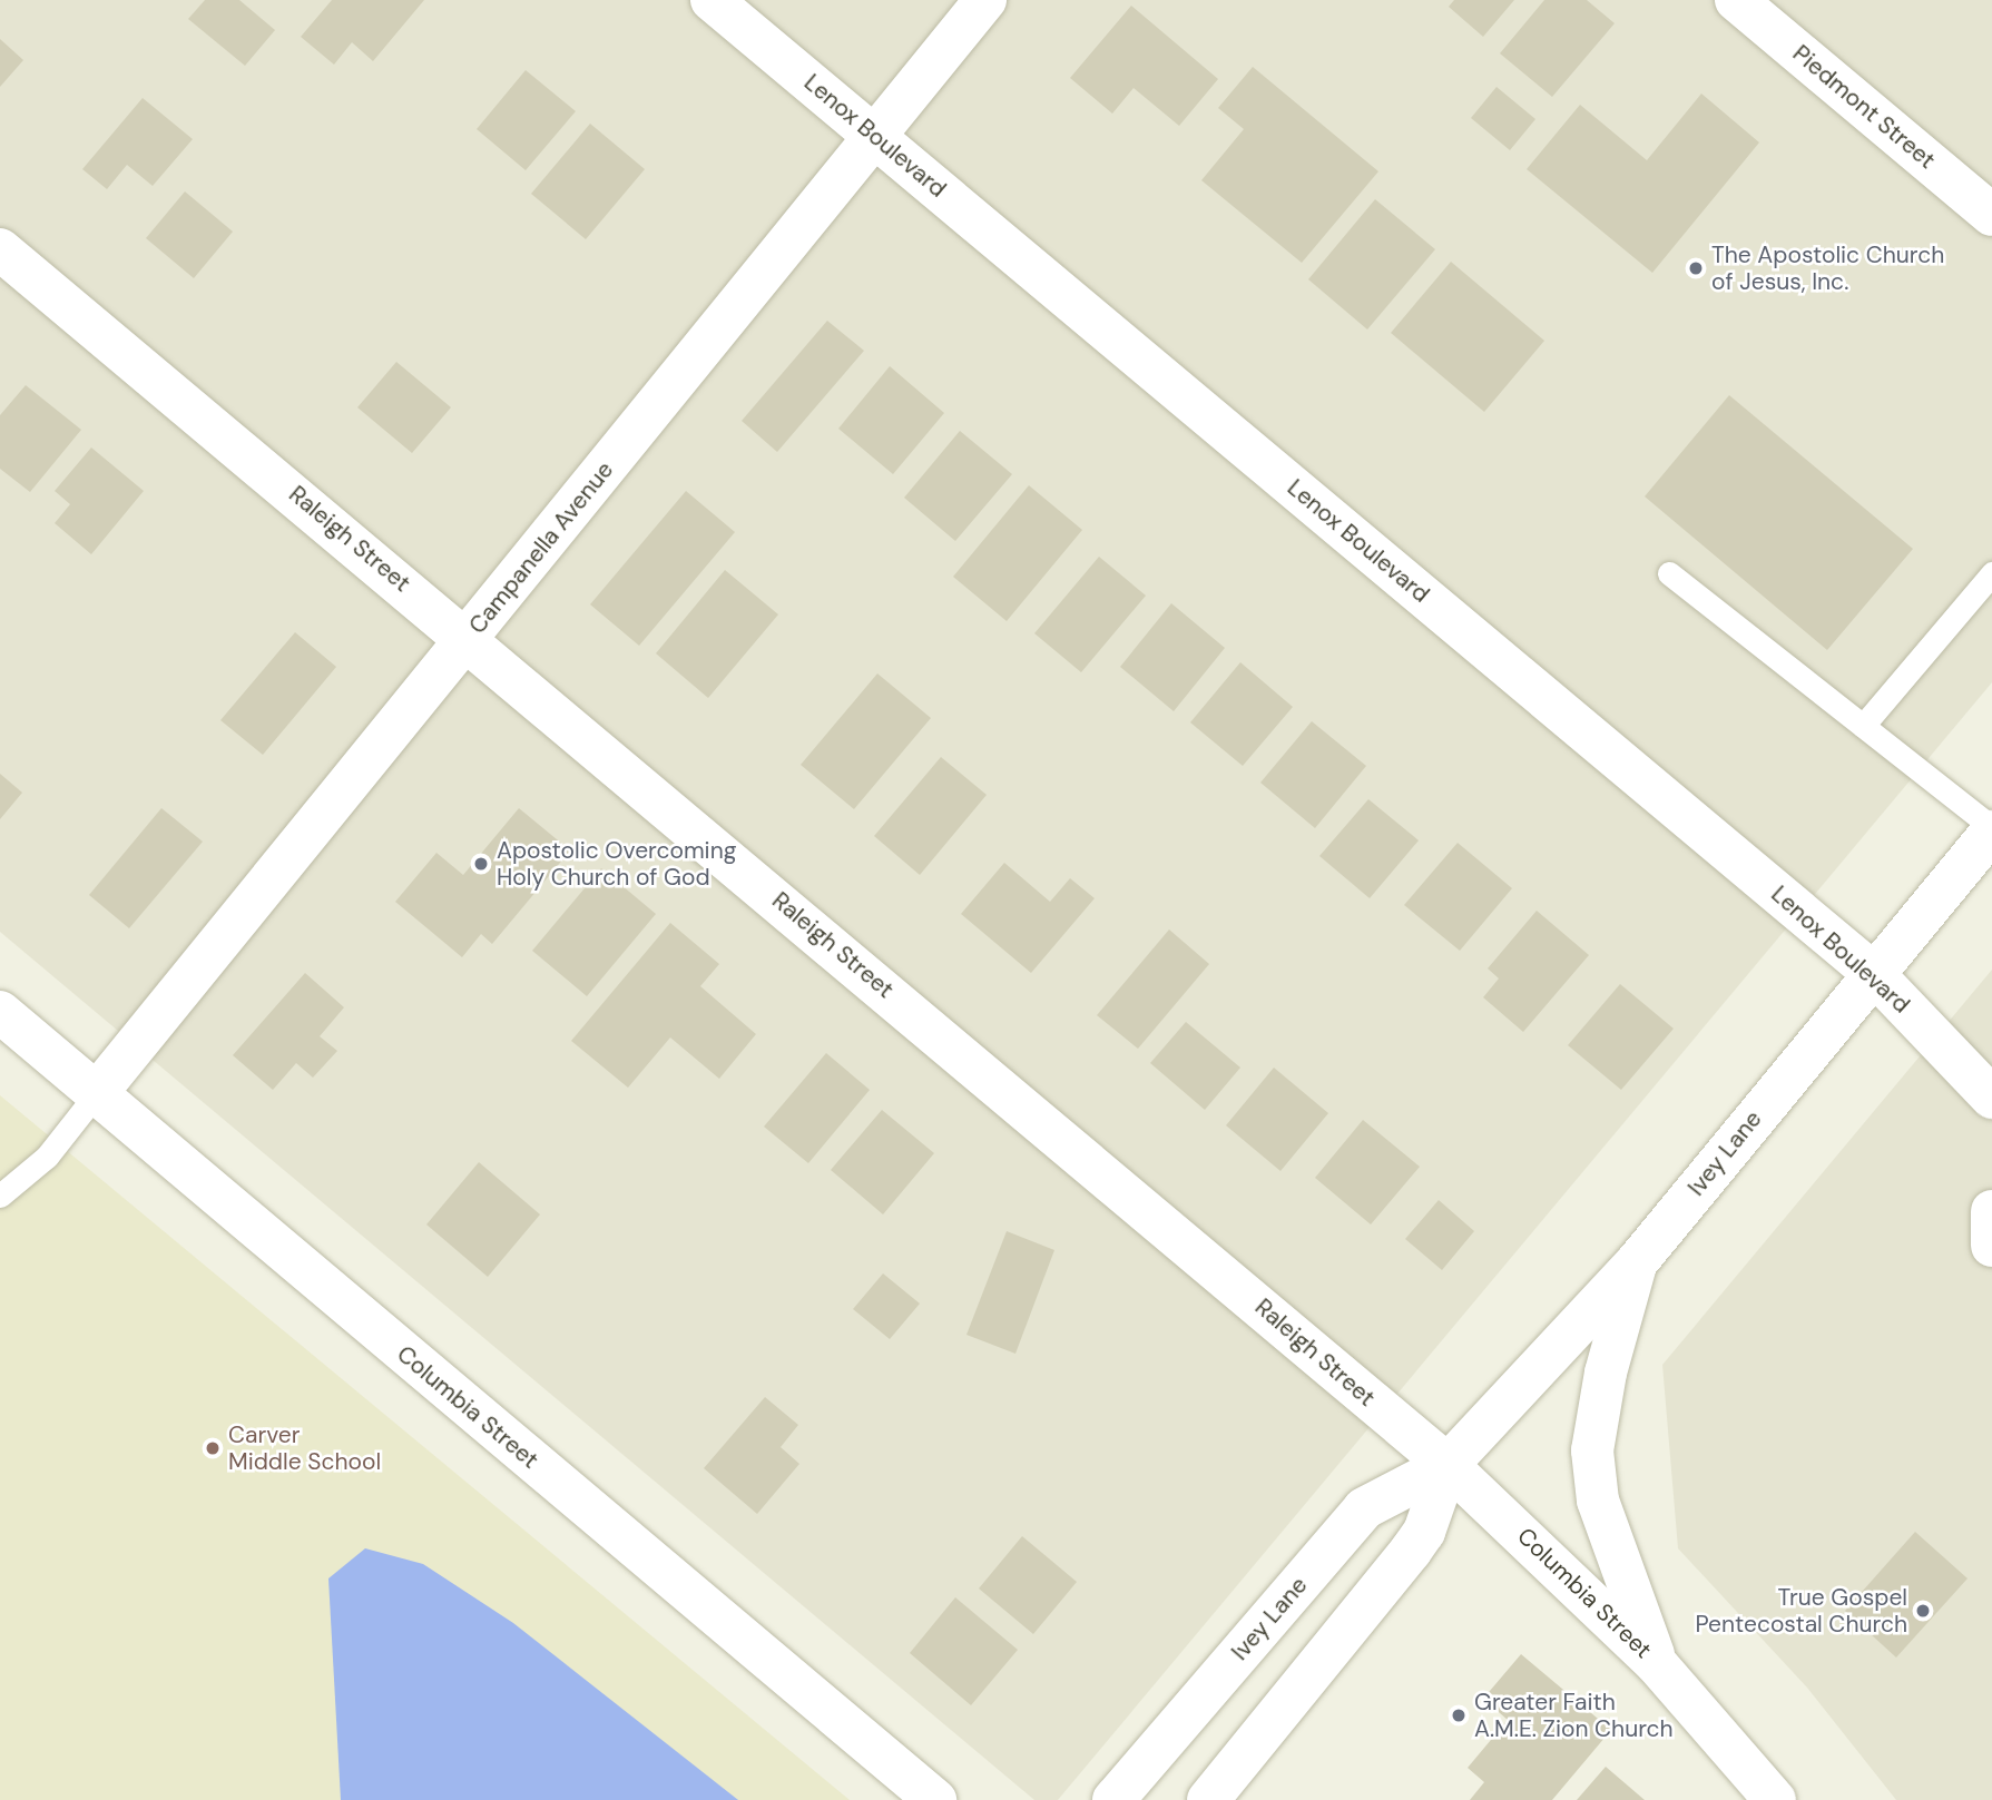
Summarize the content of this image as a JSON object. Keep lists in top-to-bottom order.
{
  "streets": {
    "street": [
      "Piedmont Street",
      "Lenox Boulevard",
      "Raleigh Street",
      "Campanella Avenue",
      "Ivey Lane",
      "Columbia Street"
    ]
  },
  "crossings": [
    ["Lenox Boulevard", "Campanella Avenue"],
    ["Lenox Boulevard", "Ivey Lane"],
    ["Raleigh Street", "Campanella Avenue"],
    ["Raleigh Street", "Ivey Lane"],
    ["Raleigh Street", "Columbia Street"],
    ["Campanella Avenue", "Columbia Street"],
    ["Ivey Lane", "Columbia Street"]
  ],
  "places": [
    "The Apostolic Church of Jesus, Inc.",
    "Apostolic Overcoming Holy Church of God",
    "Carver Middle School",
    "True Gospel Pentecostal Church",
    "Greater Faith A.M.E. Zion Church"
  ]
}
